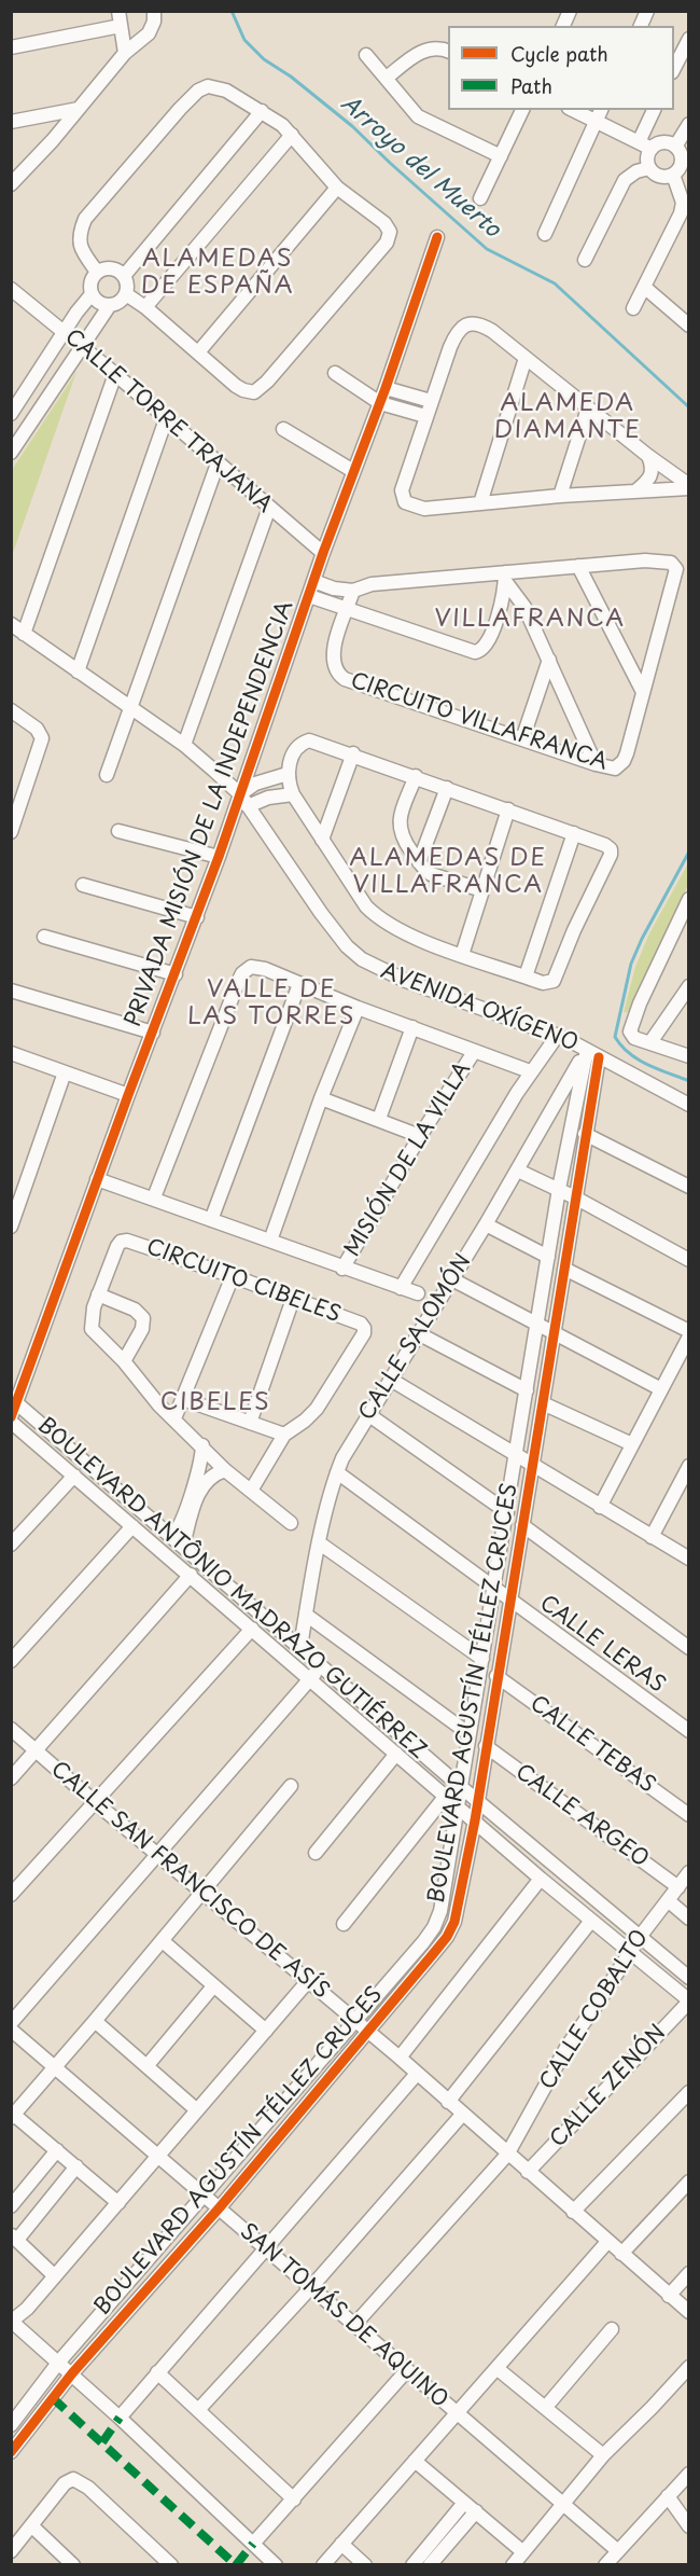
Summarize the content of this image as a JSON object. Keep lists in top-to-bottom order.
{
  "streets": {
    "street": [
      "CALLE TORRE TRAJANA",
      "CIRCUITO VILLAFRANCA",
      "PRIVADA MISIÓN DE LA INDEPENDENCIA",
      "AVENIDA OXÍGENO",
      "MISIÓN DE LA VILLA",
      "CIRCUITO CIBELES",
      "CALLE SALOMÓN",
      "BOULEVARD ANTÔNIO MADRAZO GUTIÉRREZ",
      "CALLE LERAS",
      "BOULEVARD AGUSTÍN TÉLLEZ CRUCES",
      "CALLE TEBAS",
      "CALLE ARGEO",
      "CALLE SAN FRANCISCO DE ASÍS",
      "CALLE COBALTO",
      "CALLE ZENÓN",
      "SAN TOMÁS DE AQUINO"
    ]
  },
  "crossings": [
    ["CALLE TORRE TRAJANA", "PRIVADA MISIÓN DE LA INDEPENDENCIA"],
    ["CIRCUITO VILLAFRANCA", "PRIVADA MISIÓN DE LA INDEPENDENCIA"],
    ["PRIVADA MISIÓN DE LA INDEPENDENCIA", "AVENIDA OXÍGENO"],
    ["PRIVADA MISIÓN DE LA INDEPENDENCIA", "BOULEVARD ANTÔNIO MADRAZO GUTIÉRREZ"],
    ["AVENIDA OXÍGENO", "CALLE SALOMÓN"],
    ["AVENIDA OXÍGENO", "BOULEVARD AGUSTÍN TÉLLEZ CRUCES"],
    ["CALLE SALOMÓN", "BOULEVARD ANTÔNIO MADRAZO GUTIÉRREZ"],
    ["CALLE SALOMÓN", "CALLE LERAS"],
    ["CALLE SALOMÓN", "BOULEVARD AGUSTÍN TÉLLEZ CRUCES"],
    ["BOULEVARD ANTÔNIO MADRAZO GUTIÉRREZ", "BOULEVARD AGUSTÍN TÉLLEZ CRUCES"],
    ["BOULEVARD ANTÔNIO MADRAZO GUTIÉRREZ", "CALLE COBALTO"],
    ["BOULEVARD ANTÔNIO MADRAZO GUTIÉRREZ", "CALLE ZENÓN"],
    ["CALLE LERAS", "BOULEVARD AGUSTÍN TÉLLEZ CRUCES"],
    ["BOULEVARD AGUSTÍN TÉLLEZ CRUCES", "CALLE TEBAS"],
    ["BOULEVARD AGUSTÍN TÉLLEZ CRUCES", "CALLE ARGEO"],
    ["BOULEVARD AGUSTÍN TÉLLEZ CRUCES", "CALLE SAN FRANCISCO DE ASÍS"],
    ["BOULEVARD AGUSTÍN TÉLLEZ CRUCES", "SAN TOMÁS DE AQUINO"],
    ["CALLE ARGEO", "CALLE COBALTO"],
    ["CALLE SAN FRANCISCO DE ASÍS", "CALLE COBALTO"],
    ["CALLE SAN FRANCISCO DE ASÍS", "CALLE ZENÓN"],
    ["CALLE COBALTO", "SAN TOMÁS DE AQUINO"]
  ],
  "districts": [
    "ALAMEDAS DE ESPAÑA",
    "ALAMEDA DIAMANTE",
    "VILLAFRANCA",
    "ALAMEDAS DE VILLAFRANCA",
    "VALLE DE LAS TORRES",
    "CIBELES"
  ],
  "water": ["Arroyo del Muerto"],
  "legend": ["Cycle path", "Path"]
}
